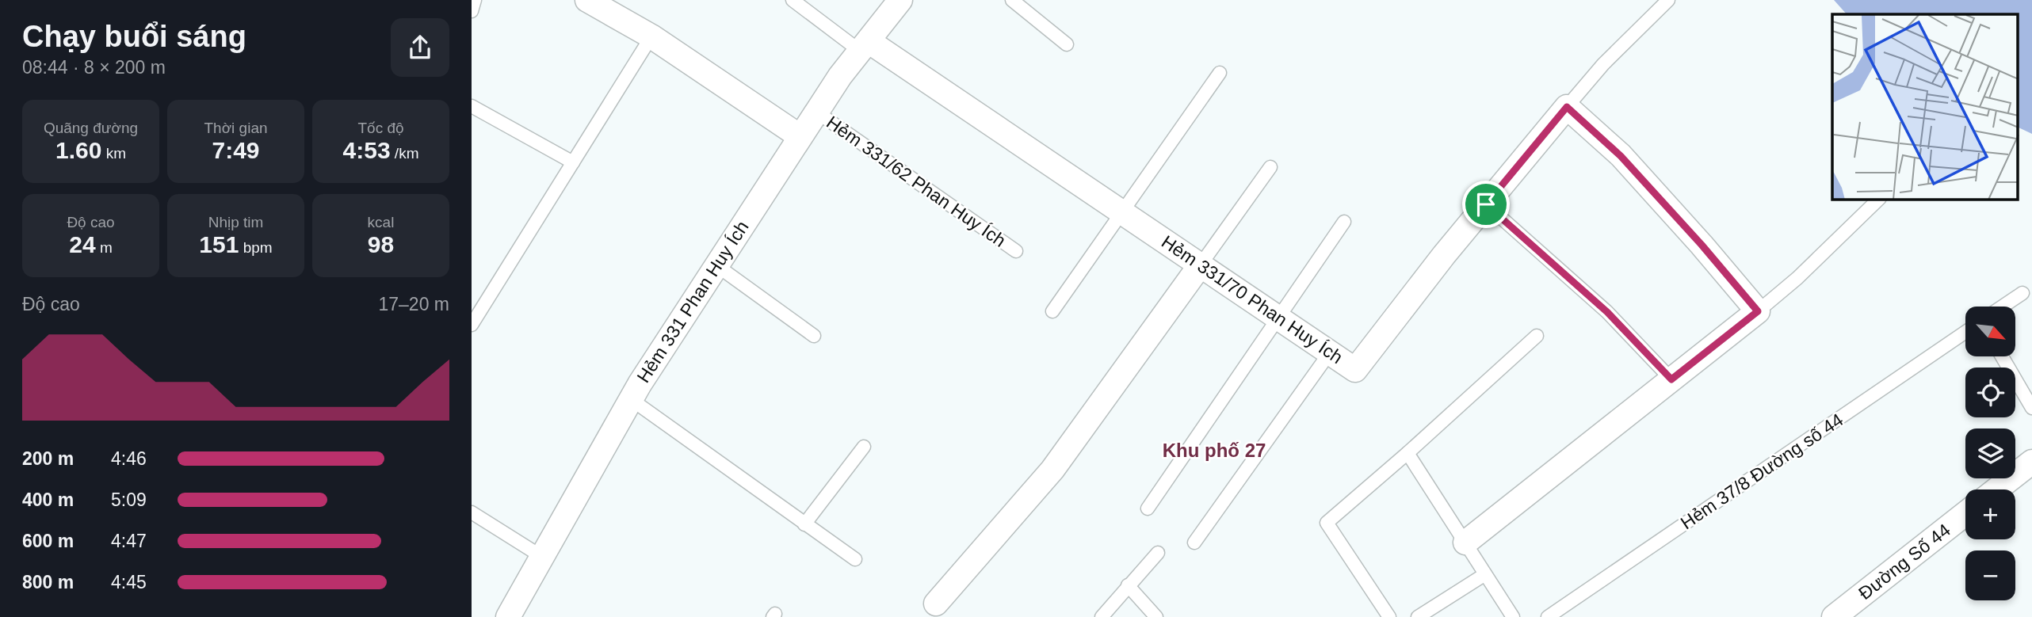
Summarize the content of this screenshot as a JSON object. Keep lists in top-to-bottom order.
{
  "streets": {
    "street": ["Hẻm 331/70 Phan Huy Ích", "Hẻm 331 Phan Huy Ích", "Đường Số 44"],
    "lane": ["Hẻm 331/62 Phan Huy Ích", "Hẻm 37/8 Đường số 44"]
  },
  "crossings": [
    ["Hẻm 331/62 Phan Huy Ích", "Hẻm 331 Phan Huy Ích"],
    ["Hẻm 331/70 Phan Huy Ích", "Hẻm 331 Phan Huy Ích"]
  ],
  "districts": ["Khu phố 27"],
  "north": "bottom right",
  "page": {
    "heading": ["Chạy buổi sáng", "08:44 · 8 × 200 m"],
    "stats": [
      ["Quãng đường", "1.60 km"],
      ["Thời gian", "7:49"],
      ["Tốc độ", "4:53 /km"],
      ["Độ cao", "24 m"],
      ["Nhịp tim", "151 bpm"],
      ["kcal", "98"]
    ],
    "chart": ["Độ cao", "17–20 m"],
    "map_buttons": ["+", "−"],
    "list": [
      {
        "name": "200 m",
        "note": "4:46"
      },
      {
        "name": "400 m",
        "note": "5:09"
      },
      {
        "name": "600 m",
        "note": "4:47"
      },
      {
        "name": "800 m",
        "note": "4:45"
      }
    ]
  }
}
